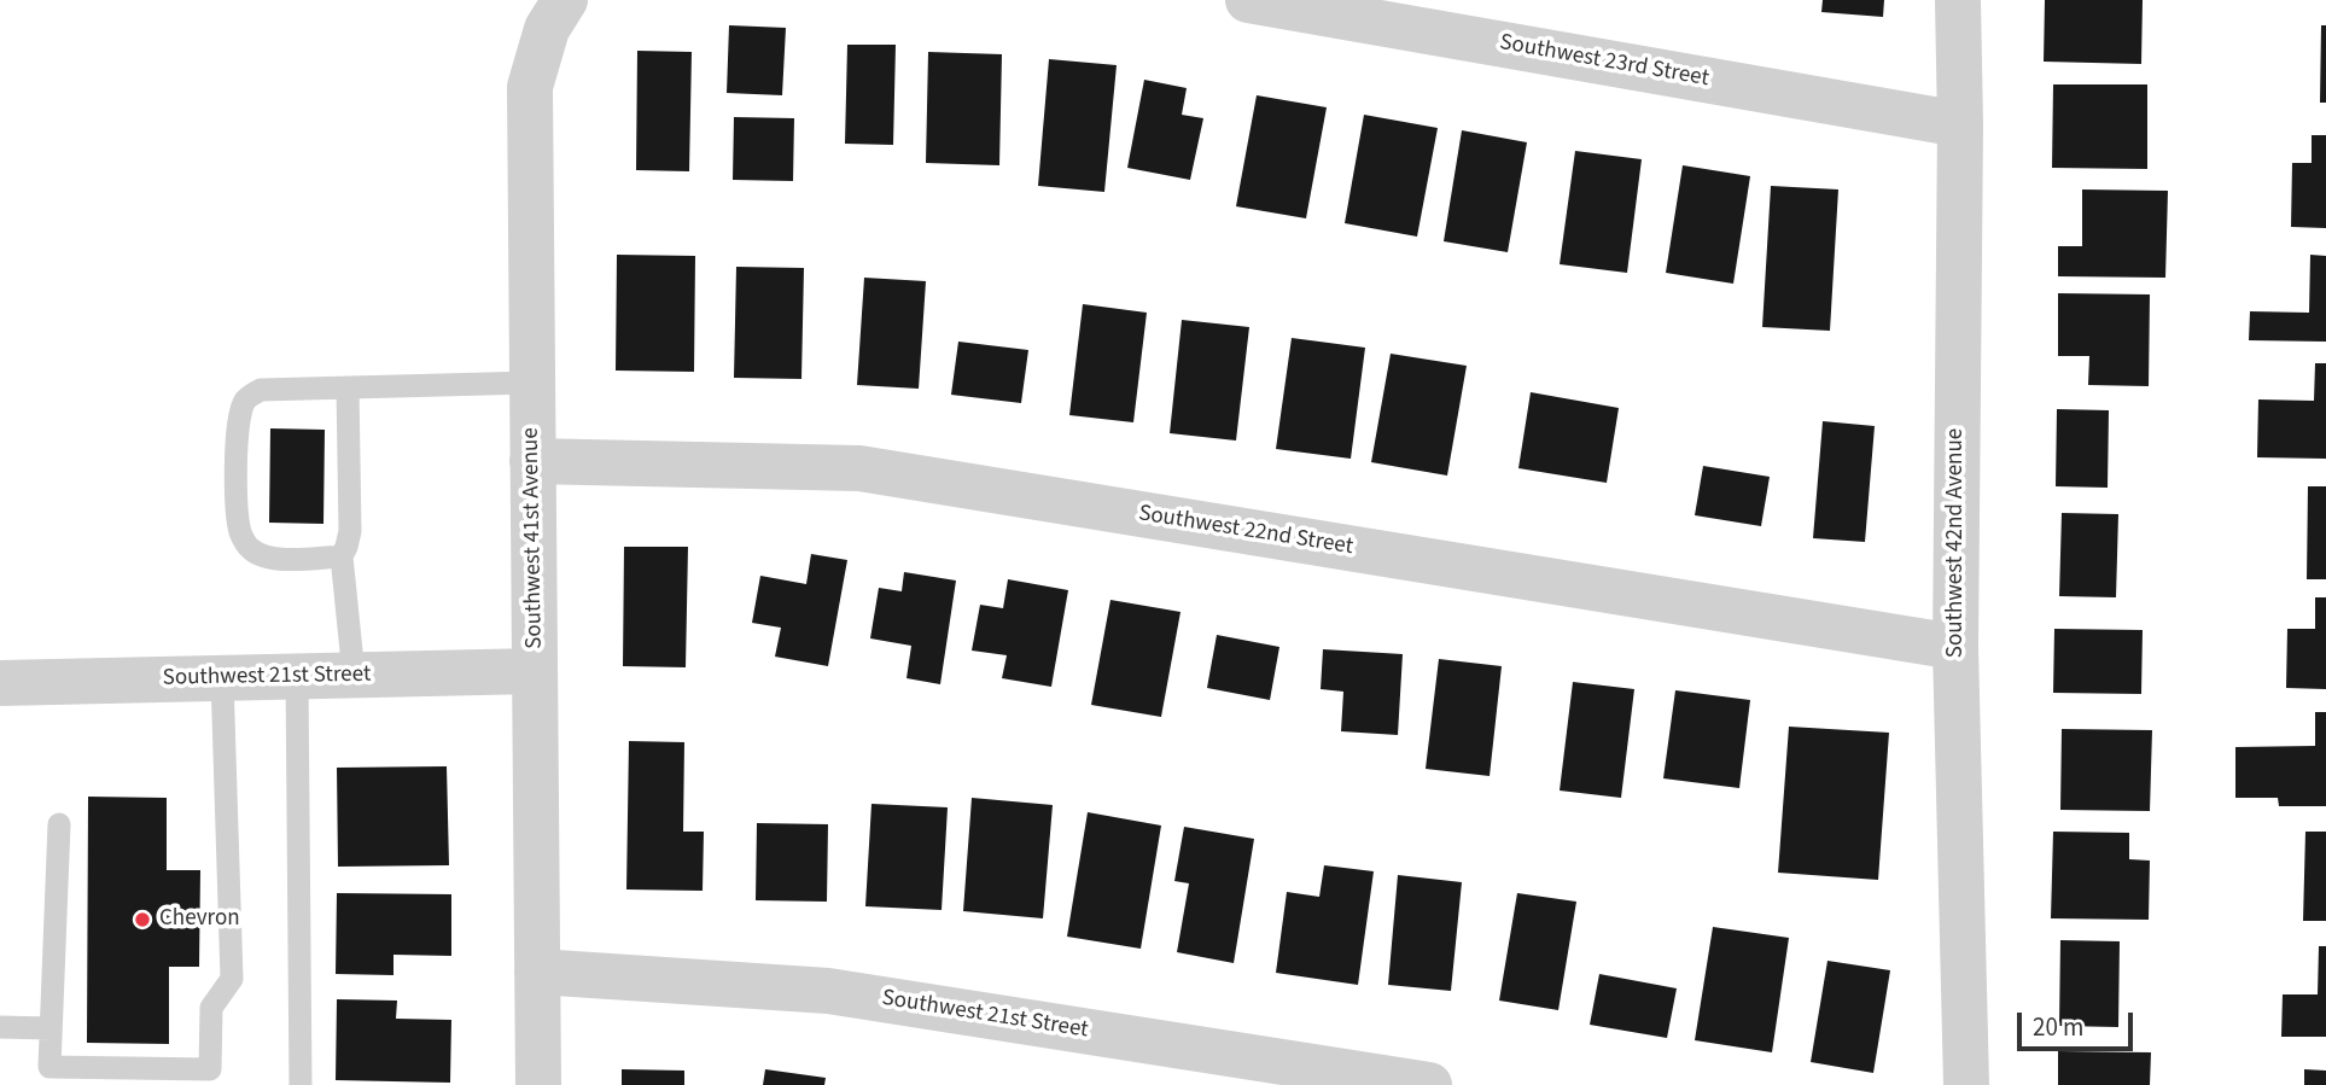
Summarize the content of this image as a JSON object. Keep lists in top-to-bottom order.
{
  "streets": {
    "street": [
      "Southwest 23rd Street",
      "Southwest 22nd Street",
      "Southwest 41st Avenue",
      "Southwest 42nd Avenue",
      "Southwest 21st Street"
    ]
  },
  "crossings": [
    ["Southwest 23rd Street", "Southwest 42nd Avenue"],
    ["Southwest 22nd Street", "Southwest 41st Avenue"],
    ["Southwest 22nd Street", "Southwest 42nd Avenue"],
    ["Southwest 41st Avenue", "Southwest 21st Street"]
  ],
  "places": ["Chevron"],
  "scale_bar": "20 m"
}
